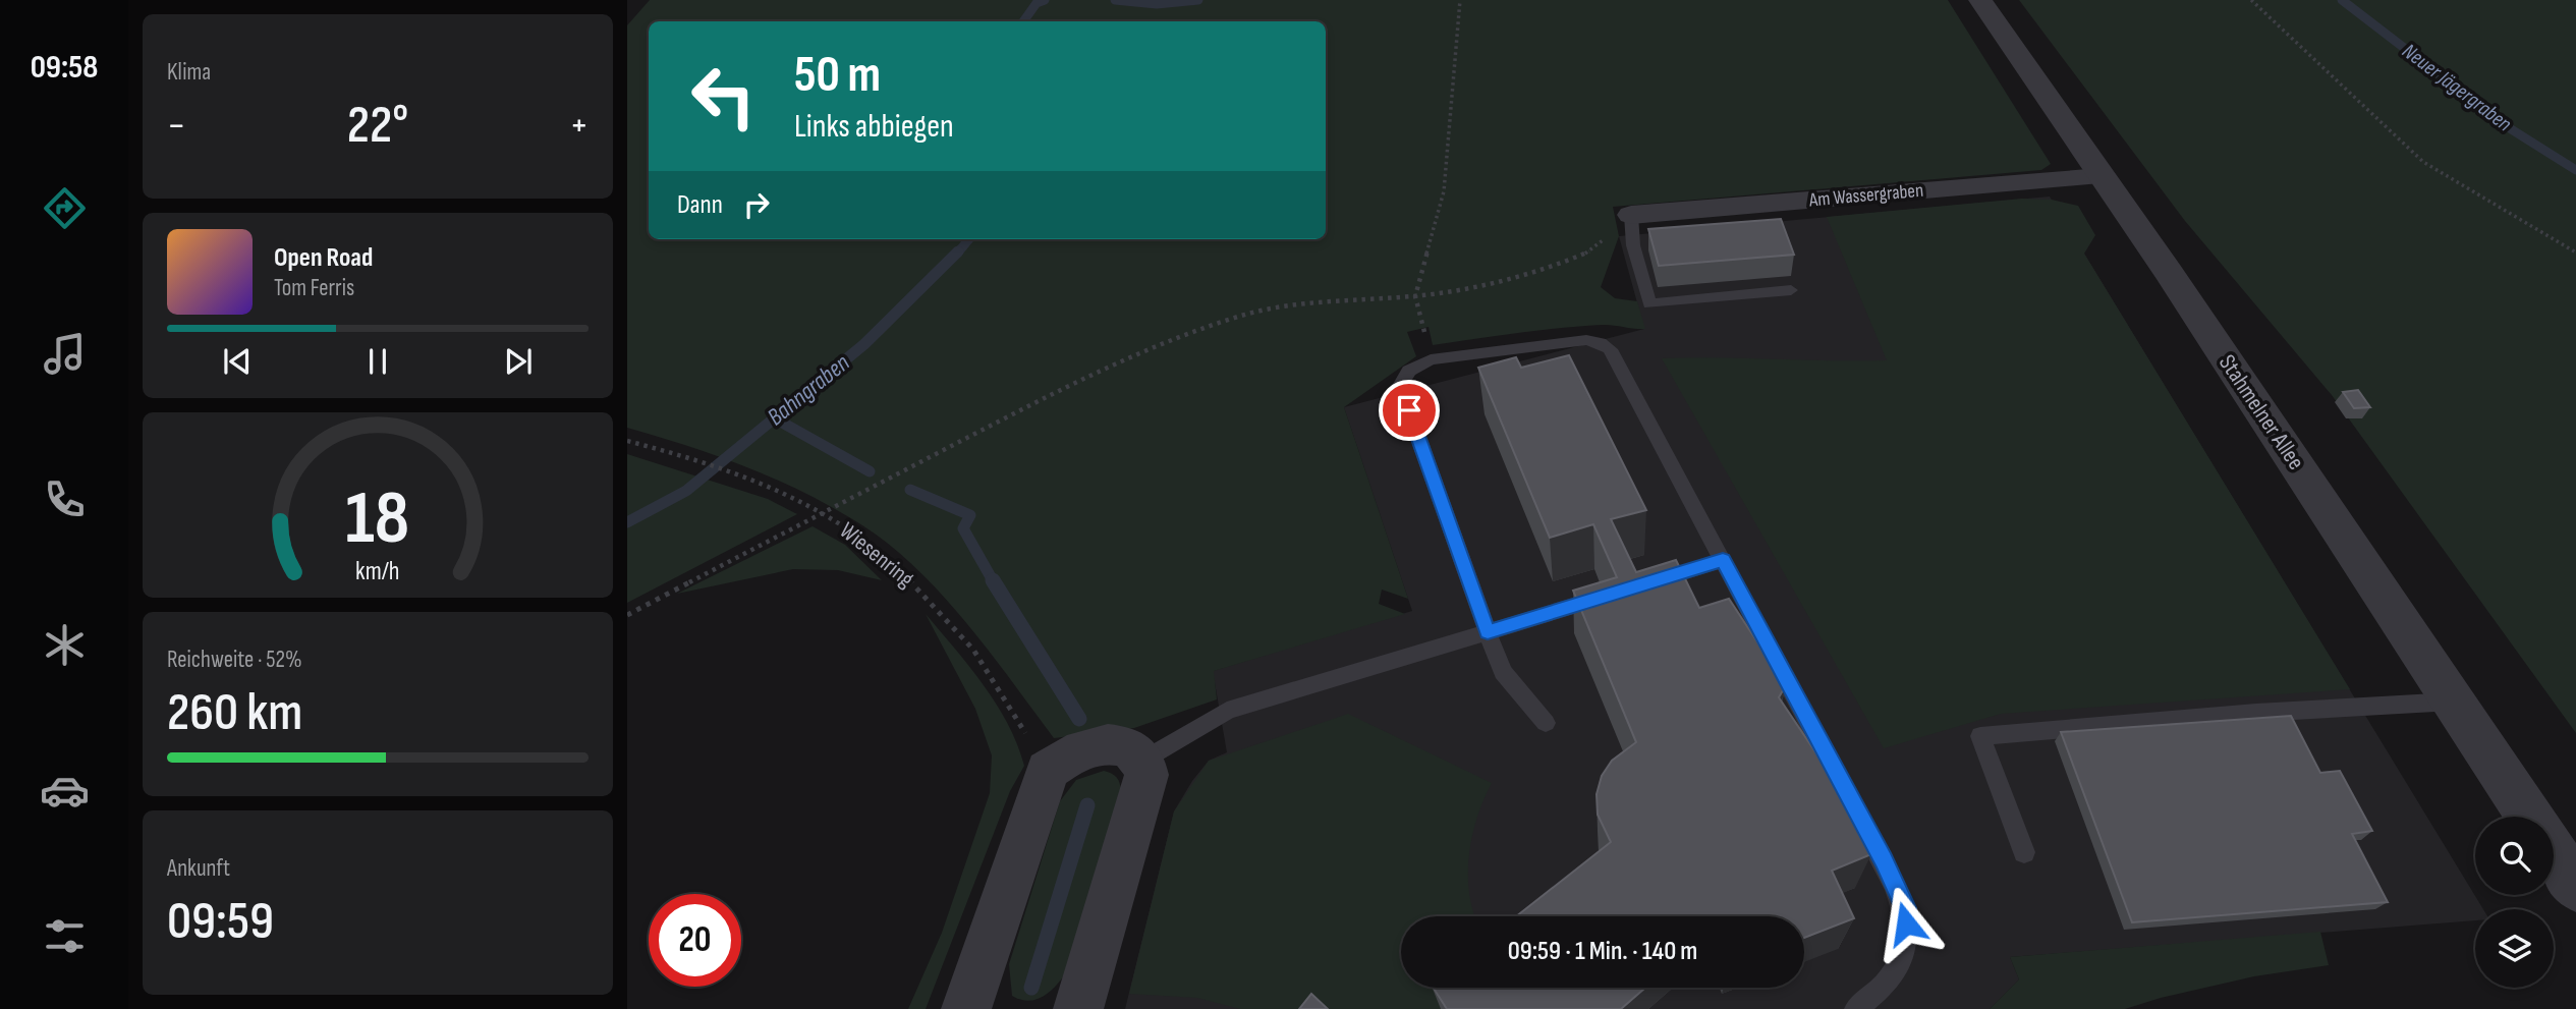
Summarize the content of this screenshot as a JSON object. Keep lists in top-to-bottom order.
{
  "streets": {
    "street": ["Am Wassergraben", "Stahmelner Allee"],
    "path": ["Wiesenring"]
  },
  "crossings": [
    ["Am Wassergraben", "Stahmelner Allee"]
  ],
  "water": ["Neuer Jägergraben", "Bahngraben"],
  "page": {
    "tabs": "09:58",
    "tile": [
      "Klima",
      ["Reichweite · 52%", "260 km"],
      ["Ankunft", "09:59"]
    ],
    "turn": ["50 m", "Links abbiegen"],
    "heat": ["−", "22°", "+"],
    "then": "Dann",
    "song": ["Open Road", "Tom Ferris"],
    "limit": "20",
    "trip": "09:59 · 1 Min. · 140 m",
    "gauge": ["18", "km/h"]
  }
}
